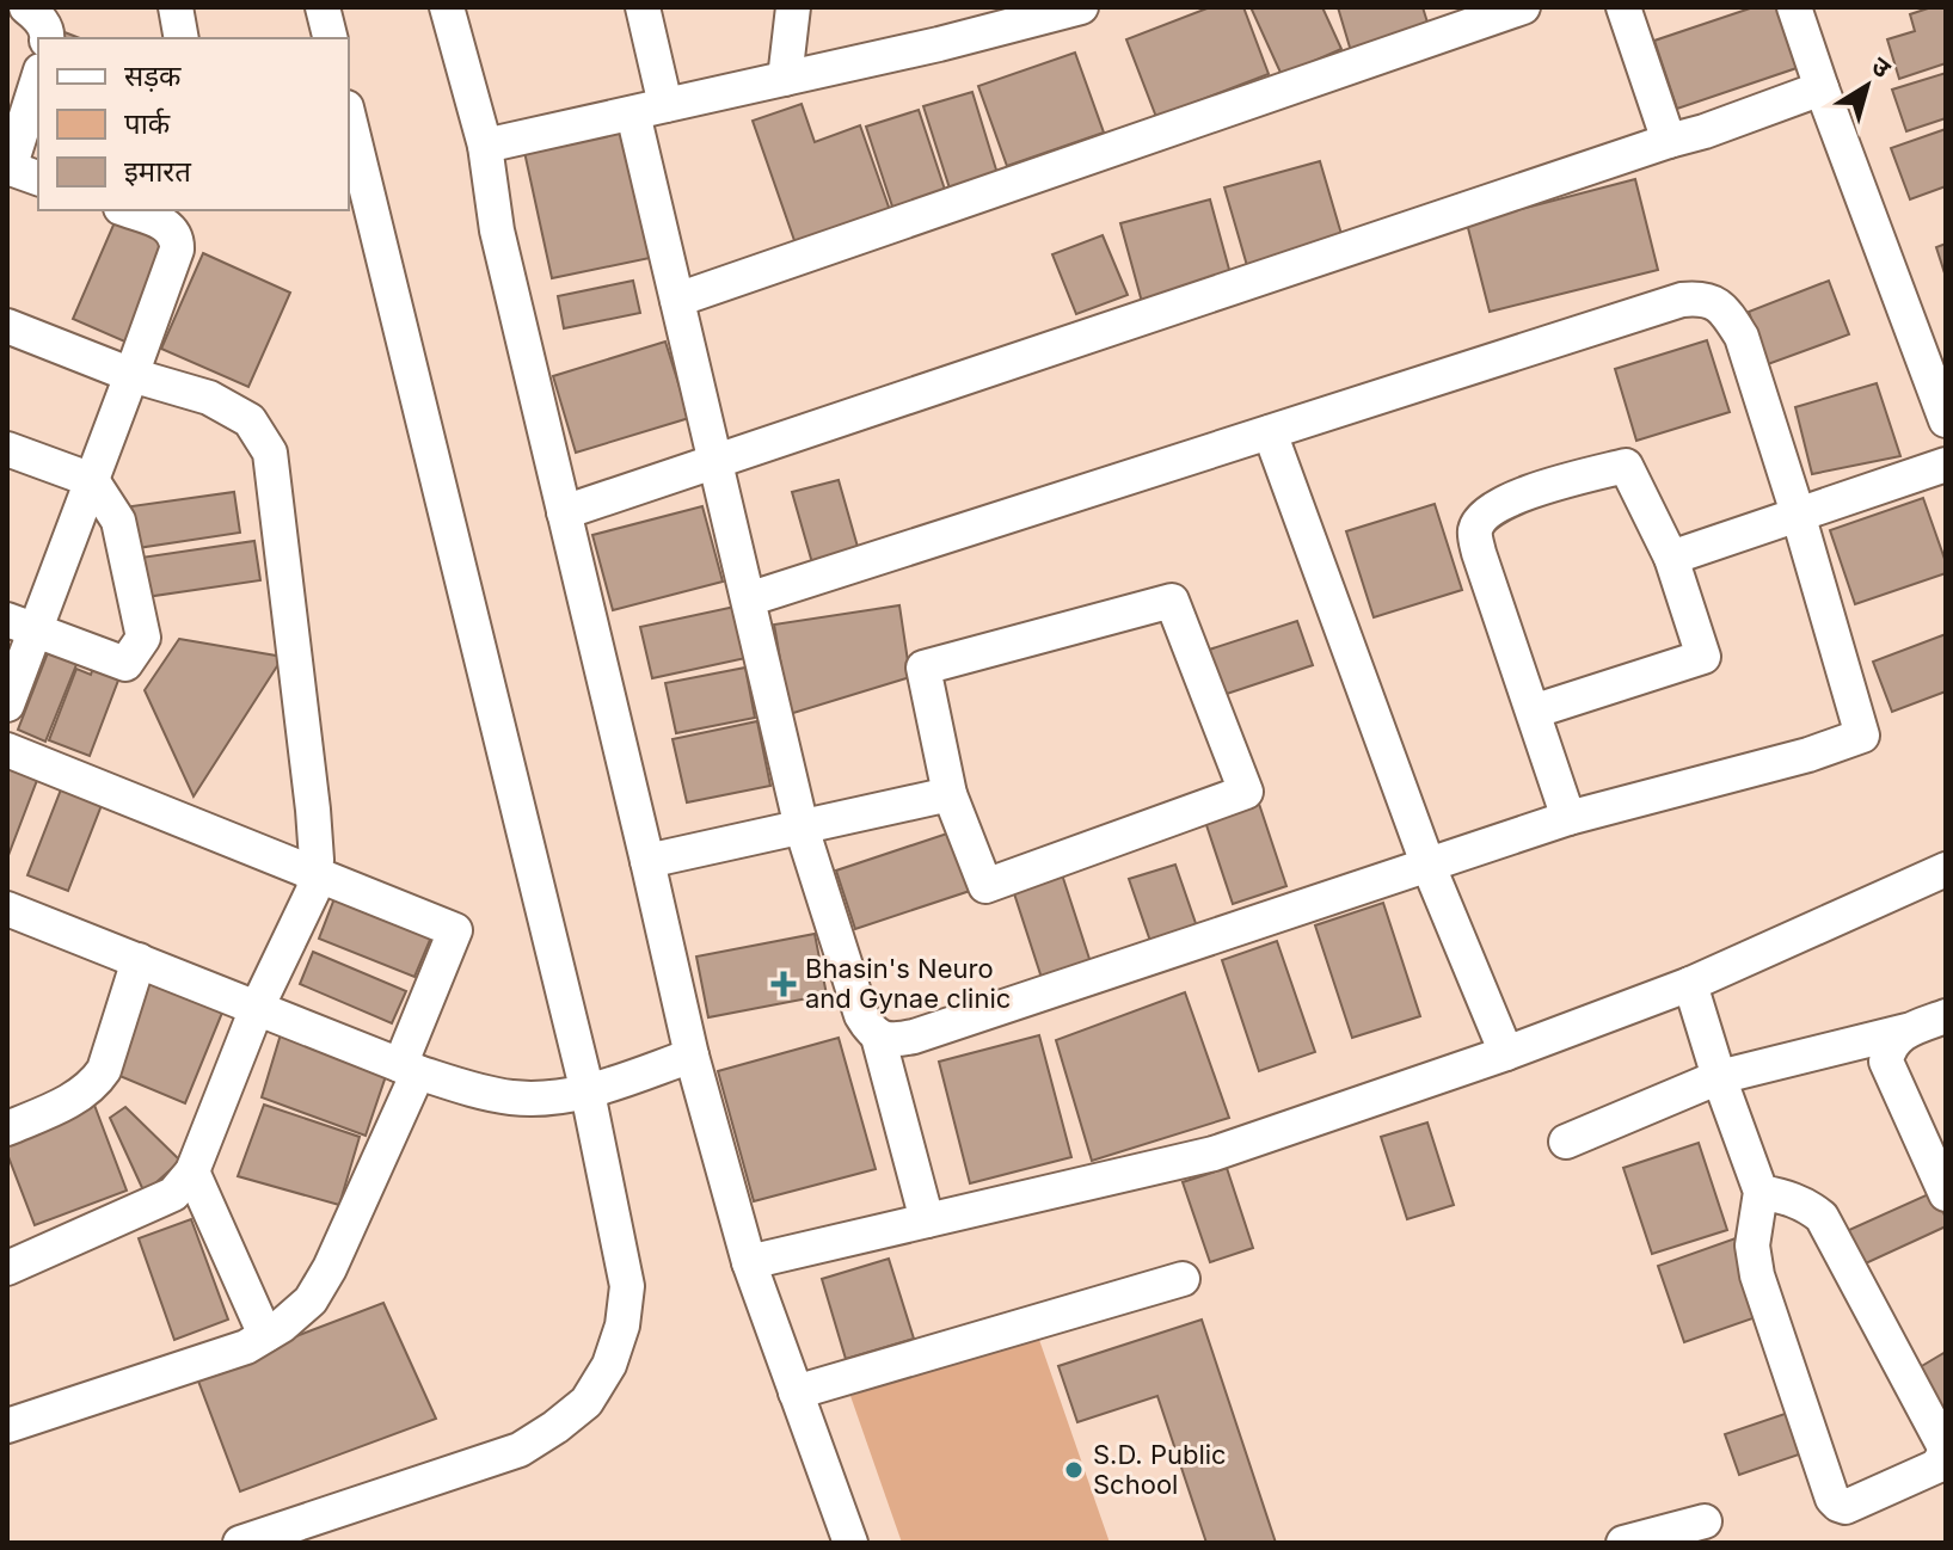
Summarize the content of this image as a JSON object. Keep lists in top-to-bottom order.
{
  "places": {
    "health": ["Bhasin's Neuro and Gynae clinic"],
    "other": ["S.D. Public School"]
  },
  "legend": ["सड़क", "पार्क", "इमारत"],
  "north": "top right"
}
